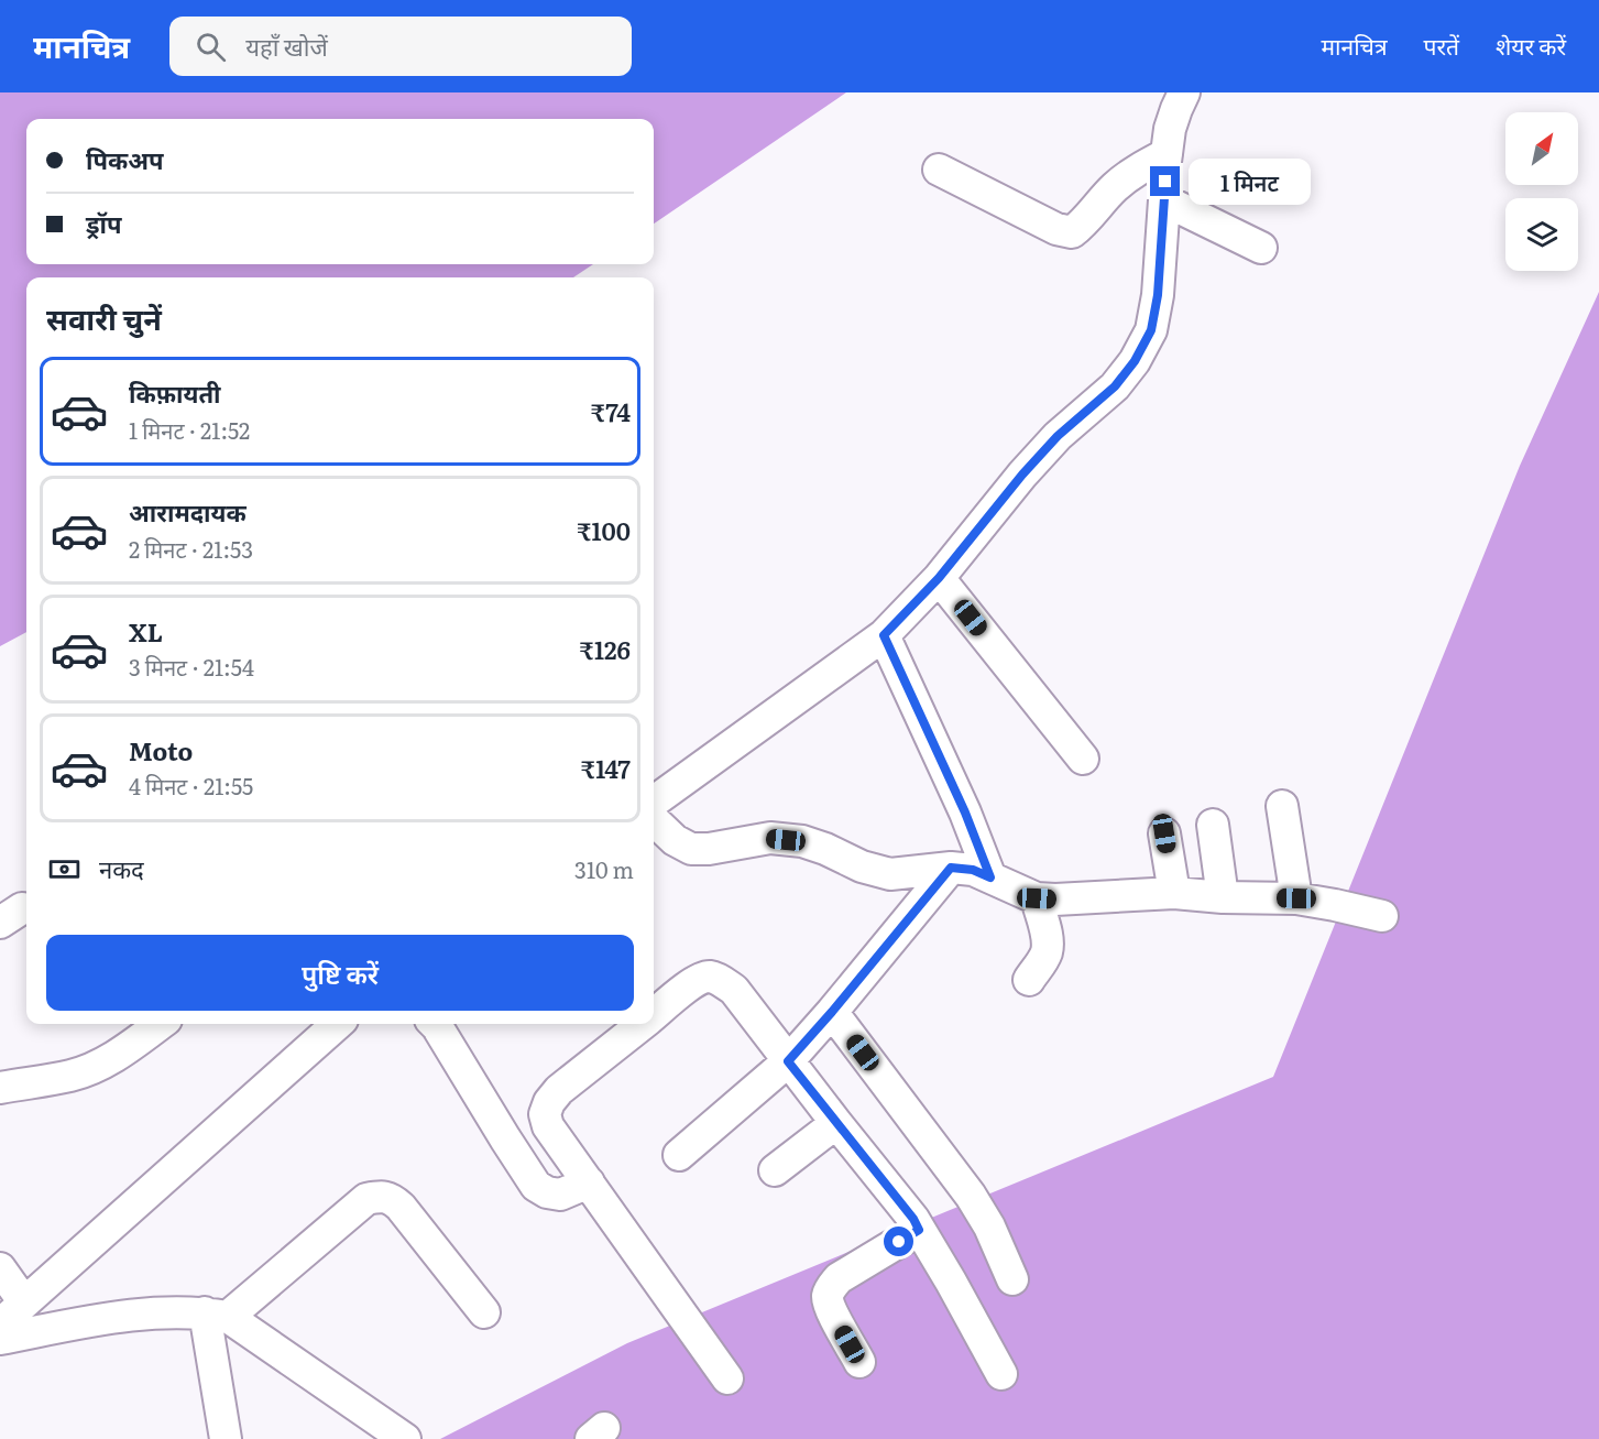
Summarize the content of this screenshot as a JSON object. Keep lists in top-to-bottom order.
{
  "north": "top right",
  "page": {
    "header": "मानचित्र",
    "search": "यहाँ खोजें",
    "nav": ["मानचित्र", "परतें", "शेयर करें"],
    "banner": ["पिकअप", "ड्रॉप"],
    "bubble": "1 मिनट",
    "heading": "सवारी चुनें",
    "list": [
      {
        "name": "किफ़ायती",
        "note": "1 मिनट · 21:52",
        "value": "₹74"
      },
      {
        "name": "आरामदायक",
        "note": "2 मिनट · 21:53",
        "value": "₹100"
      },
      {
        "name": "XL",
        "note": "3 मिनट · 21:54",
        "value": "₹126"
      },
      {
        "name": "Moto",
        "note": "4 मिनट · 21:55",
        "value": "₹147"
      }
    ],
    "pay": ["नकद", "310 m"],
    "buttons": "पुष्टि करें"
  }
}
